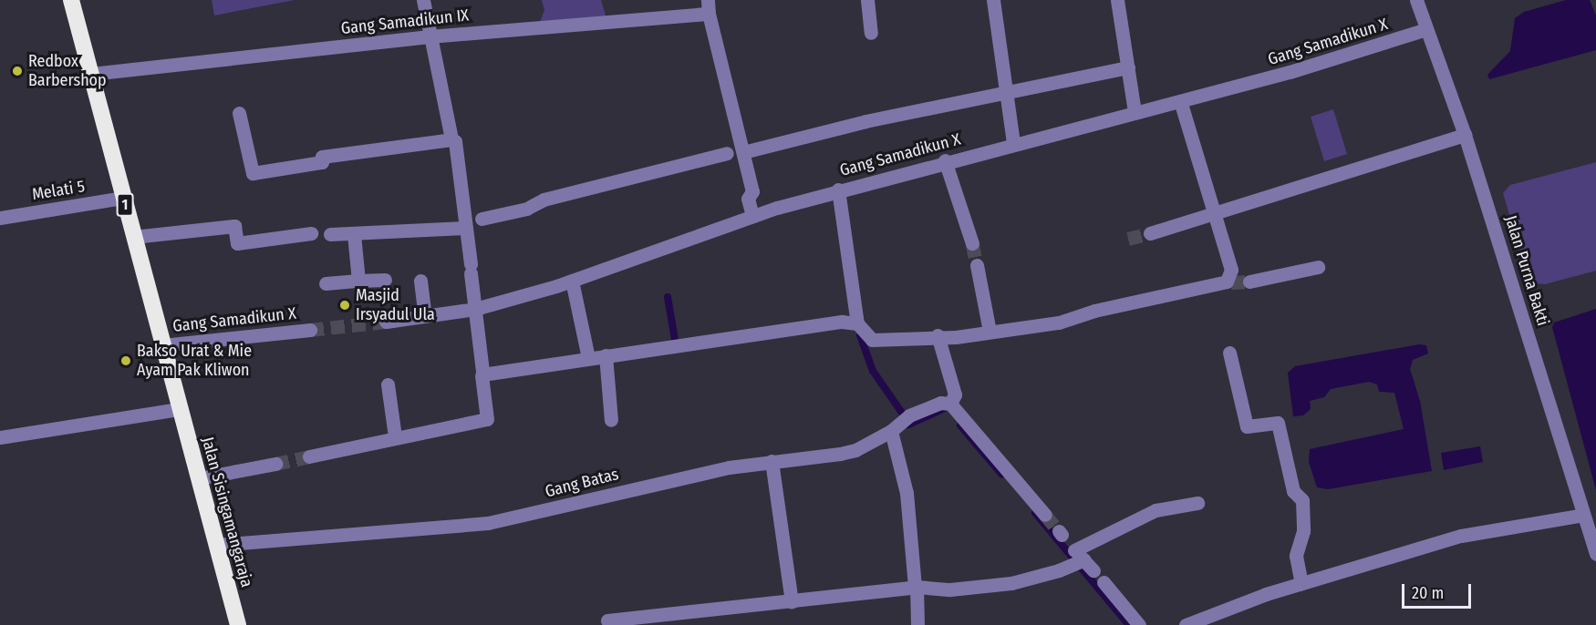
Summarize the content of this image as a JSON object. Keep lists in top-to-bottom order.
{
  "streets": {
    "highway": ["1", "Jalan Sisingamangaraja"],
    "street": [
      "Gang Samadikun IX",
      "Gang Samadikun X",
      "Melati 5",
      "Jalan Purna Bakti",
      "Gang Batas"
    ]
  },
  "crossings": [
    ["Gang Samadikun IX", "1"],
    ["Gang Samadikun X", "1"],
    ["Gang Samadikun X", "Jalan Purna Bakti"],
    ["Melati 5", "1"],
    ["1", "Jalan Sisingamangaraja"],
    ["Gang Batas", "Jalan Sisingamangaraja"]
  ],
  "places": ["Redbox Barbershop", "Masjid Irsyadul Ula", "Bakso Urat & Mie Ayam Pak Kliwon"],
  "scale_bar": "20 m"
}
